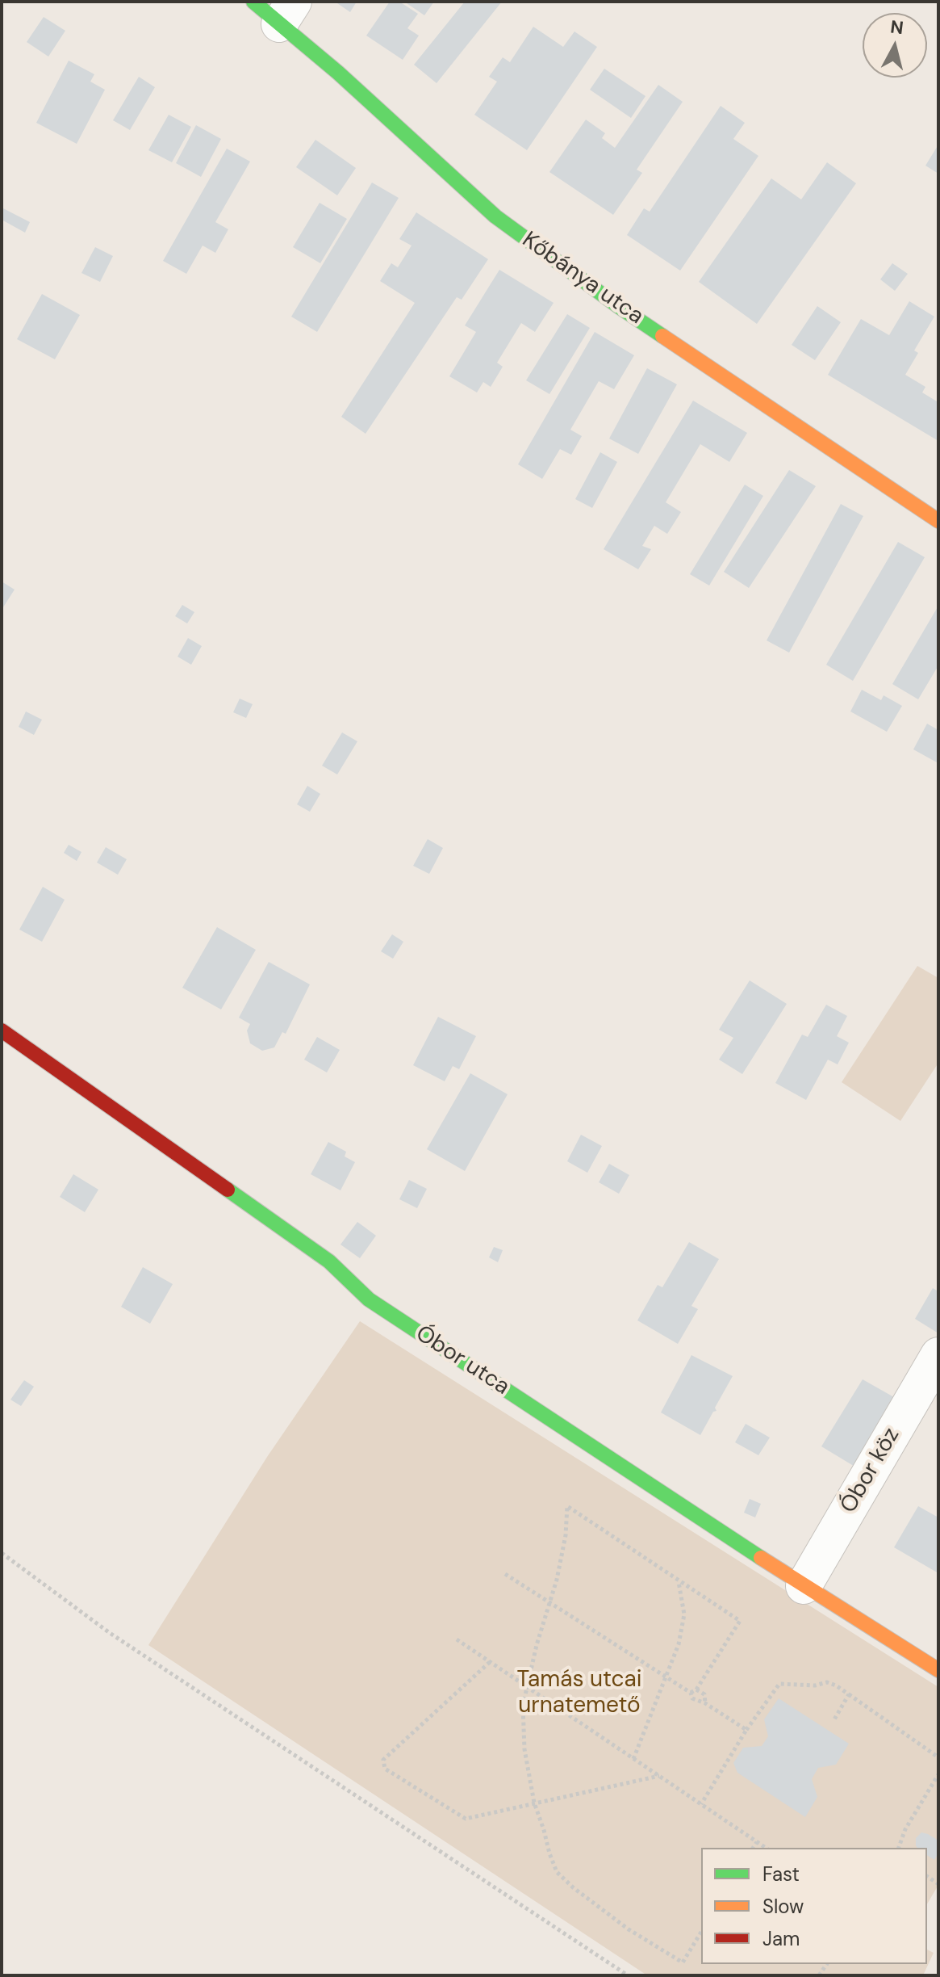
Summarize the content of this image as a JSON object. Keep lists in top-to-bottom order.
{
  "streets": {
    "street": ["Kőbánya utca", "Óbor utca", "Óbor köz"]
  },
  "crossings": [
    ["Óbor utca", "Óbor köz"]
  ],
  "parks": ["Tamás utcai urnatemető"],
  "legend": ["Fast", "Slow", "Jam"],
  "north": "top"
}
